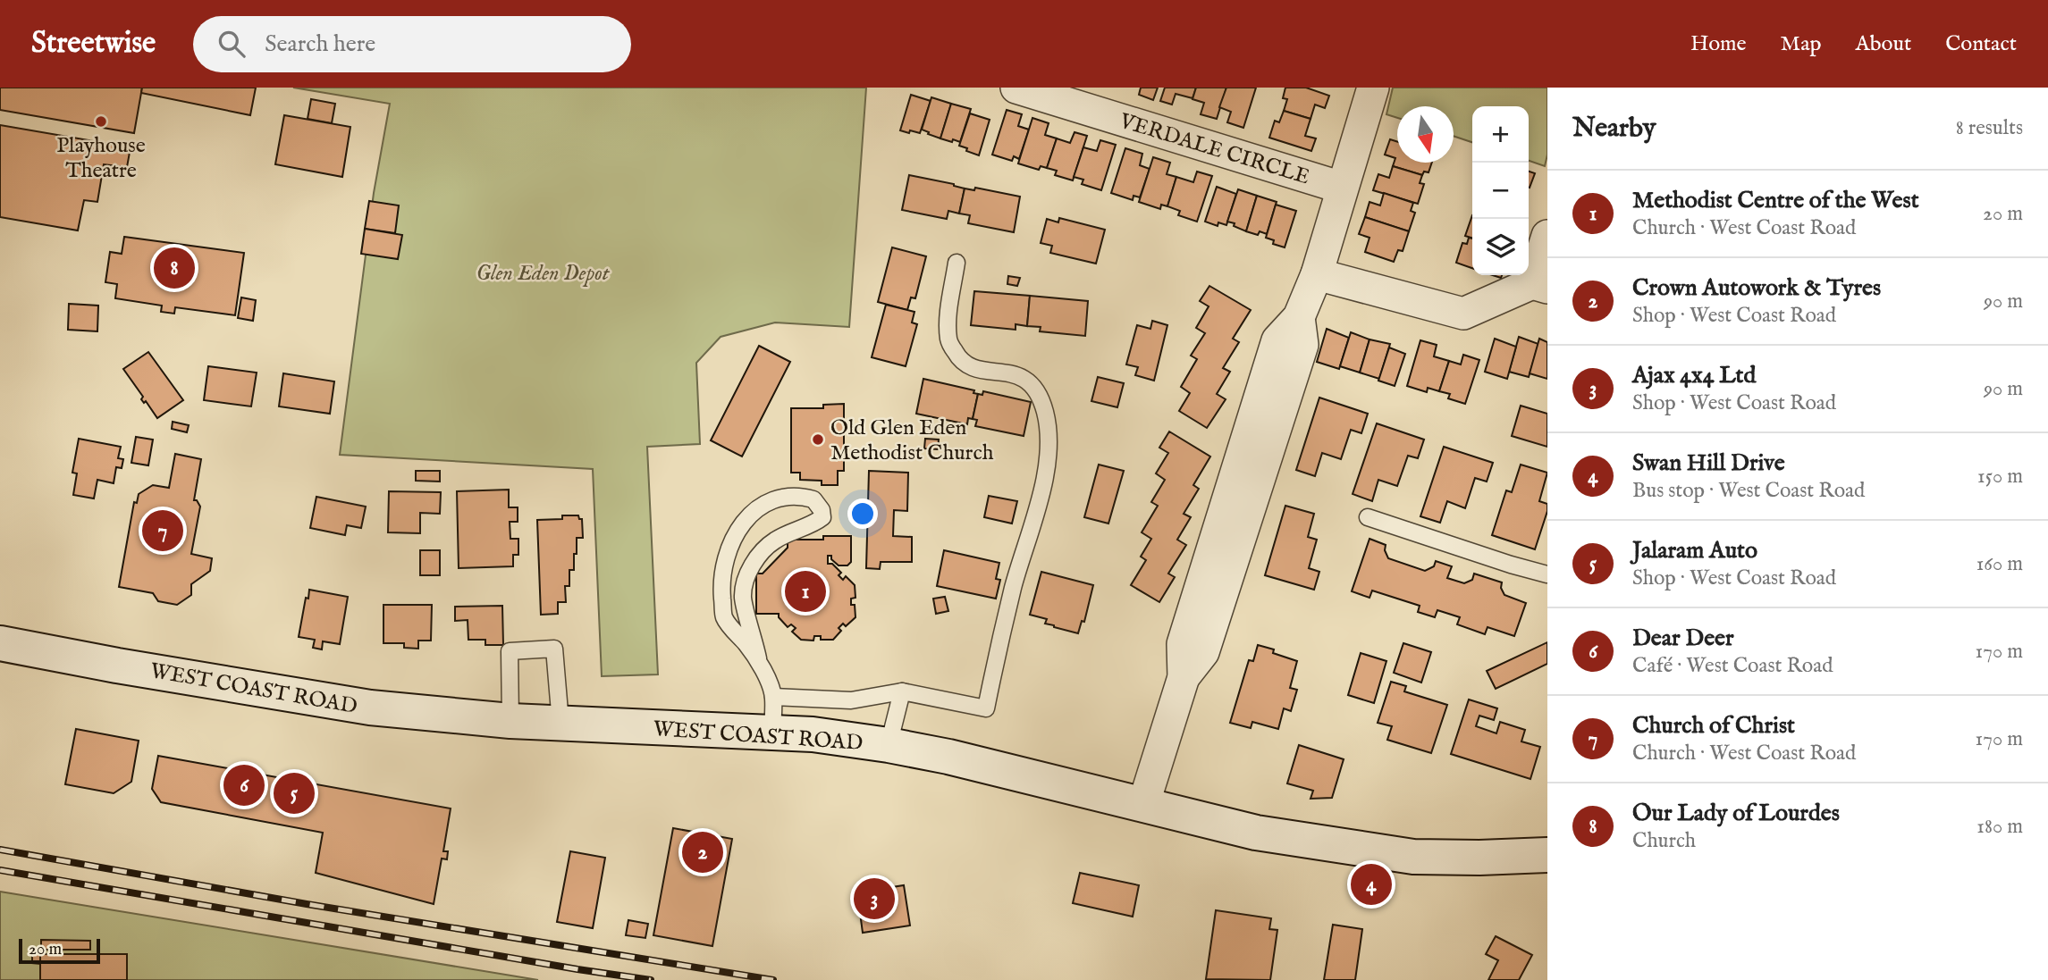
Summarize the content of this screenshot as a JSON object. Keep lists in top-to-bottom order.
{
  "streets": {
    "main road": ["WEST COAST ROAD"],
    "street": ["VERDALE CIRCLE"]
  },
  "parks": ["Glen Eden Depot"],
  "places": ["Playhouse Theatre", "Old Glen Eden Methodist Church"],
  "scale_bar": "20 m",
  "north": "bottom",
  "page": {
    "header": "Streetwise",
    "search": "Search here",
    "nav": [
      "Home",
      "Map",
      "About",
      "Contact"
    ],
    "heading": ["Nearby", "8 results"],
    "map_buttons": ["+", "−"],
    "list": [
      {
        "mark": "1",
        "name": "Methodist Centre of the West",
        "note": "Church · West Coast Road",
        "value": "20 m"
      },
      {
        "mark": "2",
        "name": "Crown Autowork & Tyres",
        "note": "Shop · West Coast Road",
        "value": "90 m"
      },
      {
        "mark": "3",
        "name": "Ajax 4x4 Ltd",
        "note": "Shop · West Coast Road",
        "value": "90 m"
      },
      {
        "mark": "4",
        "name": "Swan Hill Drive",
        "note": "Bus stop · West Coast Road",
        "value": "150 m"
      },
      {
        "mark": "5",
        "name": "Jalaram Auto",
        "note": "Shop · West Coast Road",
        "value": "160 m"
      },
      {
        "mark": "6",
        "name": "Dear Deer",
        "note": "Café · West Coast Road",
        "value": "170 m"
      },
      {
        "mark": "7",
        "name": "Church of Christ",
        "note": "Church · West Coast Road",
        "value": "170 m"
      },
      {
        "mark": "8",
        "name": "Our Lady of Lourdes",
        "note": "Church",
        "value": "180 m"
      }
    ],
    "pins": [
      "8",
      "7",
      "1",
      "6",
      "5",
      "2",
      "4",
      "3"
    ],
    "scale": "20 m"
  }
}
